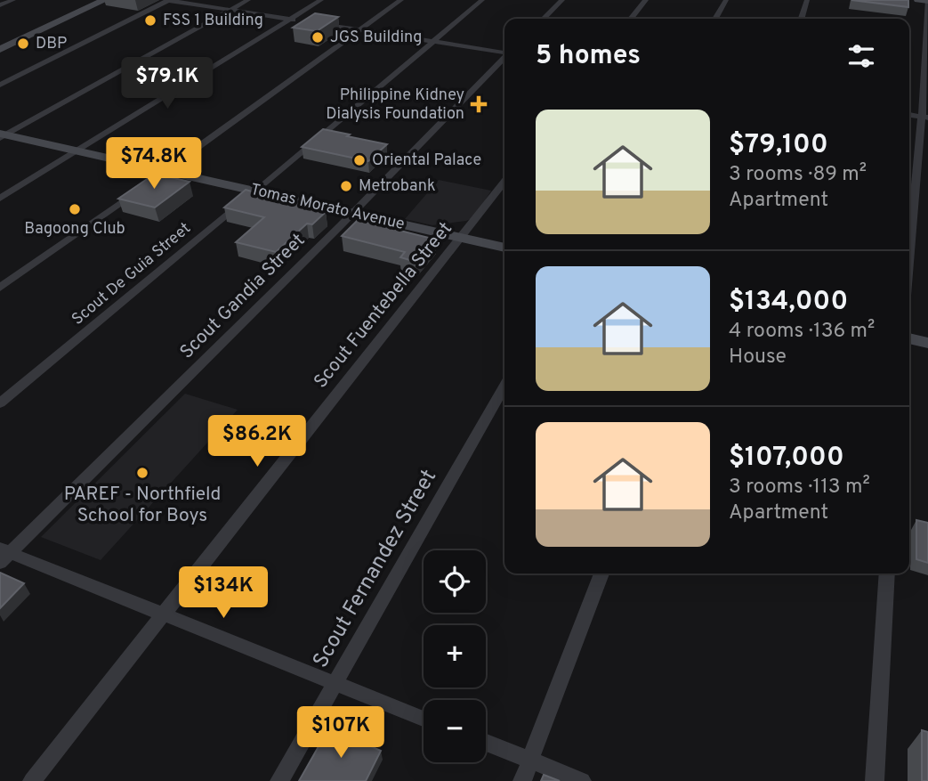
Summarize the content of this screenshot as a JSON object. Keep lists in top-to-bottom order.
{
  "streets": {
    "main road": ["Tomas Morato Avenue"],
    "street": [
      "Scout De Guia Street",
      "Scout Gandia Street",
      "Scout Fuentebella Street",
      "Scout Fernandez Street"
    ]
  },
  "crossings": [
    ["Tomas Morato Avenue", "Scout De Guia Street"],
    ["Tomas Morato Avenue", "Scout Gandia Street"],
    ["Tomas Morato Avenue", "Scout Fuentebella Street"]
  ],
  "places": {
    "other": [
      "FSS 1 Building",
      "JGS Building",
      "DBP",
      "Oriental Palace",
      "Metrobank",
      "Bagoong Club",
      "PAREF - Northfield School for Boys"
    ],
    "health": ["Philippine Kidney Dialysis Foundation"]
  },
  "page": {
    "heading": "5 homes",
    "price": [
      "$79.1K",
      "$74.8K",
      "$86.2K",
      "$134K",
      "$107K"
    ],
    "list": [
      {
        "name": "$79,100",
        "note": "3 rooms · 89 m² · Apartment"
      },
      {
        "name": "$134,000",
        "note": "4 rooms · 136 m² · House"
      },
      {
        "name": "$107,000",
        "note": "3 rooms · 113 m² · Apartment"
      }
    ],
    "map_buttons": ["+", "−"]
  }
}
